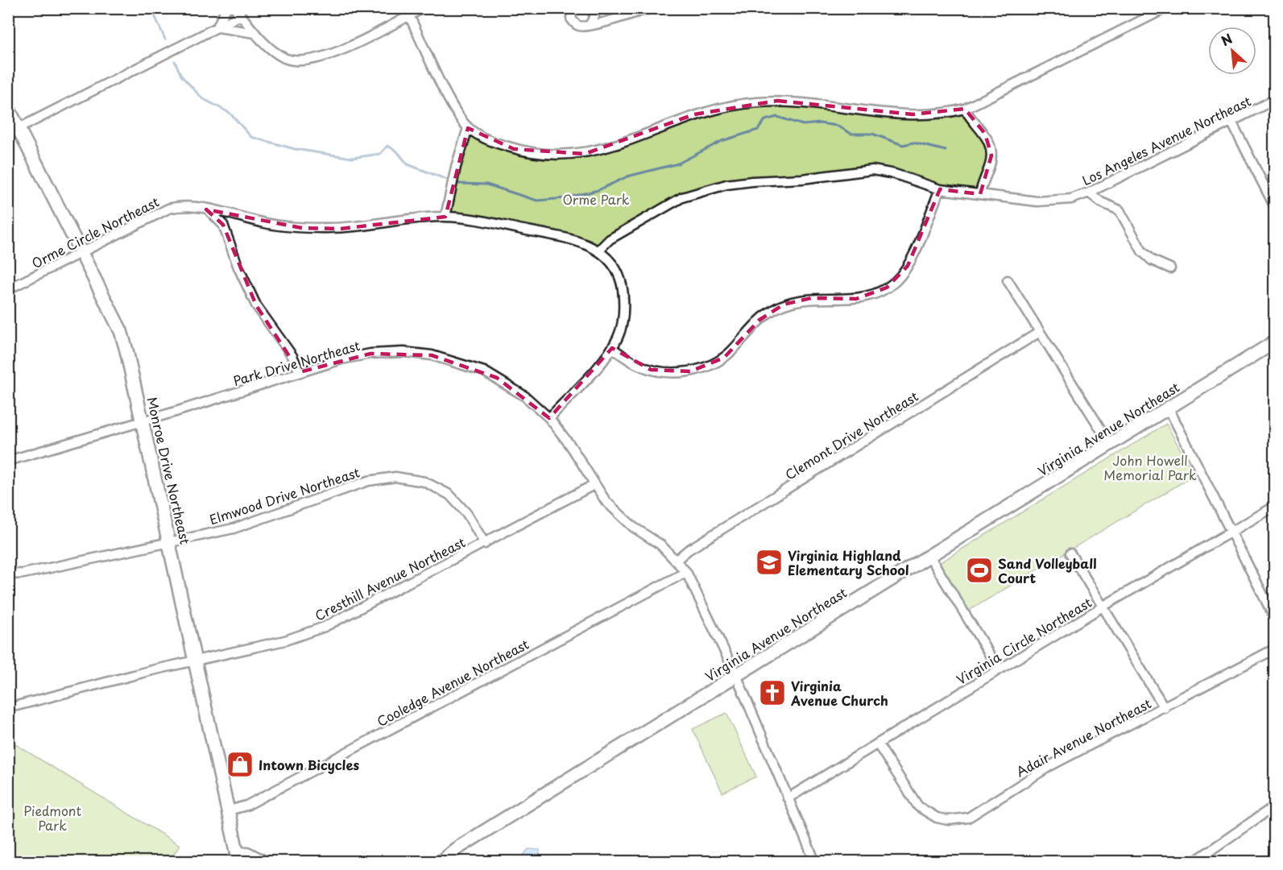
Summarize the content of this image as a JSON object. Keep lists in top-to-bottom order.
{
  "streets": {
    "street": [
      "Los Angeles Avenue Northeast",
      "Orme Circle Northeast",
      "Park Drive Northeast",
      "Virginia Avenue Northeast",
      "Clemont Drive Northeast",
      "Monroe Drive Northeast",
      "Elmwood Drive Northeast",
      "Cresthill Avenue Northeast",
      "Virginia Circle Northeast",
      "Cooledge Avenue Northeast",
      "Adair Avenue Northeast"
    ]
  },
  "crossings": [
    ["Los Angeles Avenue Northeast", "Orme Circle Northeast"],
    ["Orme Circle Northeast", "Monroe Drive Northeast"],
    ["Park Drive Northeast", "Virginia Avenue Northeast"],
    ["Park Drive Northeast", "Clemont Drive Northeast"],
    ["Park Drive Northeast", "Monroe Drive Northeast"],
    ["Park Drive Northeast", "Cresthill Avenue Northeast"],
    ["Park Drive Northeast", "Virginia Circle Northeast"],
    ["Park Drive Northeast", "Cooledge Avenue Northeast"],
    ["Monroe Drive Northeast", "Elmwood Drive Northeast"],
    ["Monroe Drive Northeast", "Cresthill Avenue Northeast"],
    ["Monroe Drive Northeast", "Cooledge Avenue Northeast"],
    ["Elmwood Drive Northeast", "Cresthill Avenue Northeast"],
    ["Virginia Circle Northeast", "Adair Avenue Northeast"]
  ],
  "parks": ["Orme Park", "John Howell Memorial Park", "Piedmont Park"],
  "places": {
    "school or university": ["Virginia Highland Elementary School"],
    "sports": ["Sand Volleyball Court"],
    "church": ["Virginia Avenue Church"],
    "shop": ["Intown Bicycles"]
  },
  "north": "top left"
}
